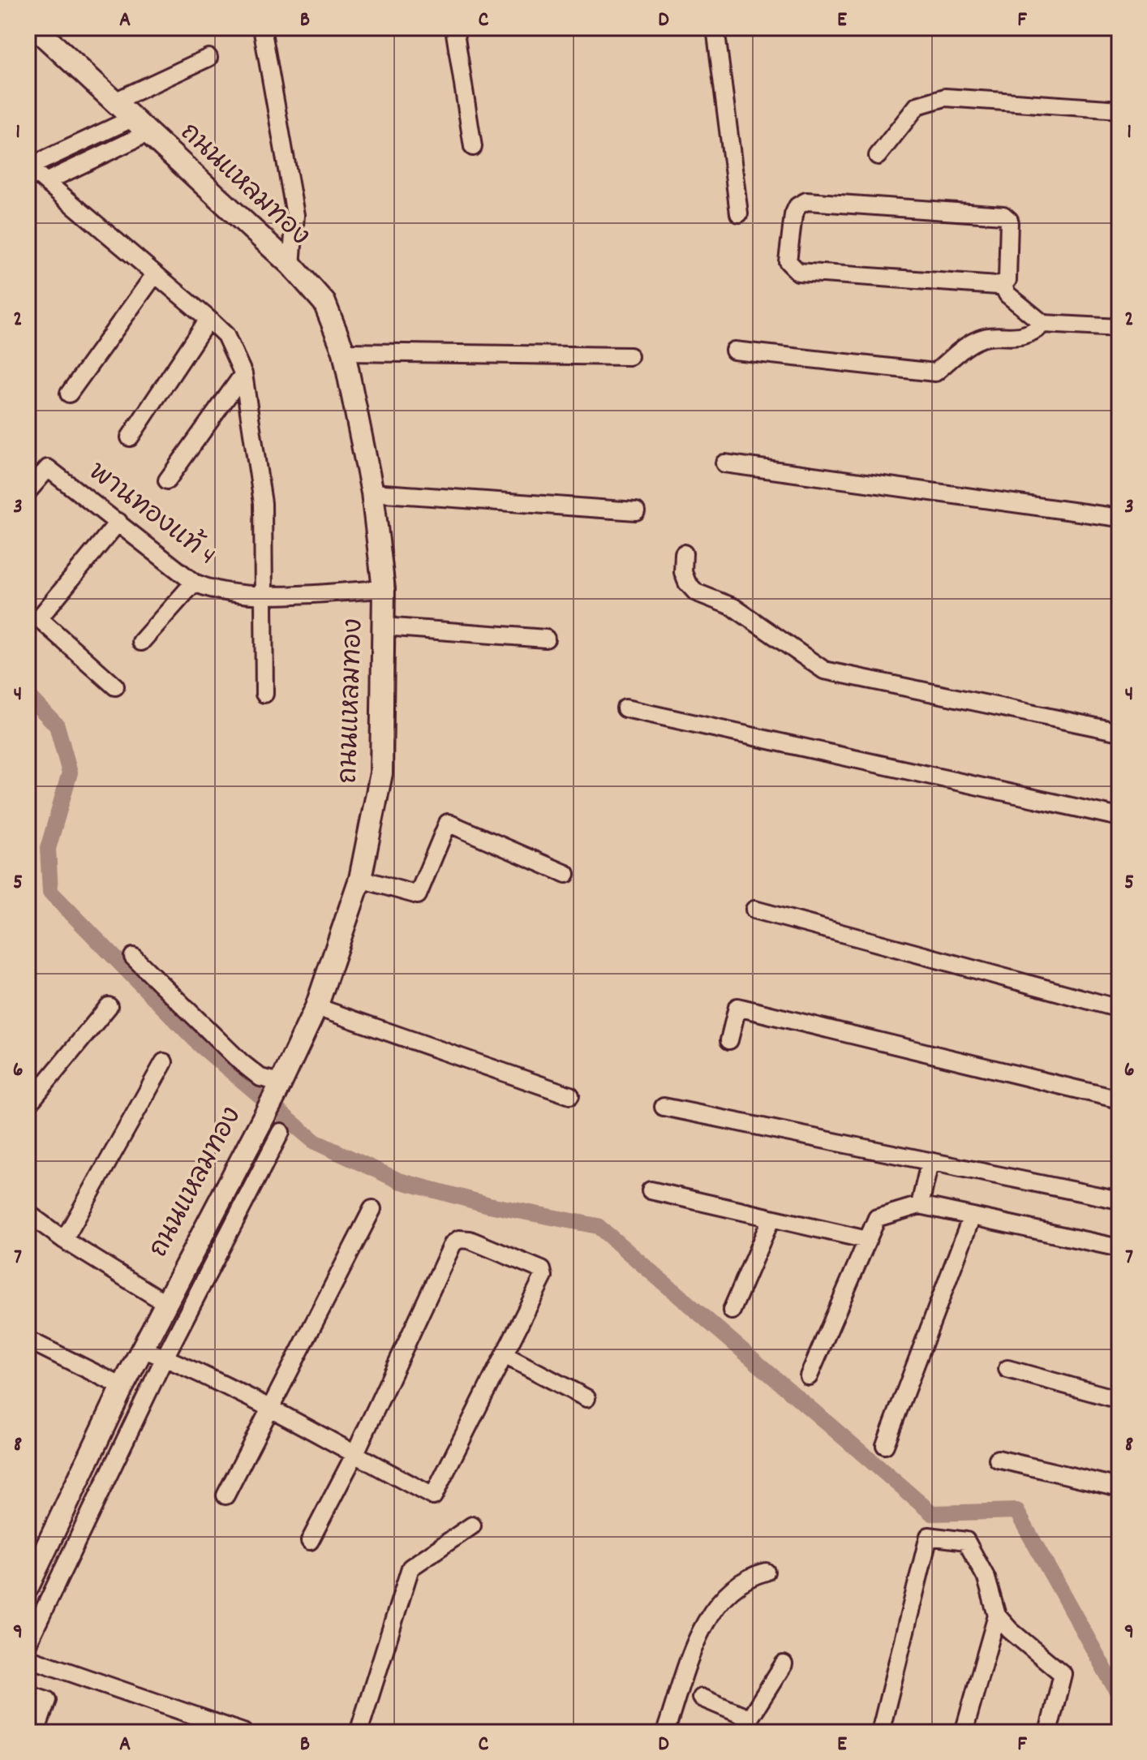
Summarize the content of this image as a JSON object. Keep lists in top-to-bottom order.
{
  "streets": {
    "main road": ["ถนนแหลมทอง"],
    "street": ["พานทองแท้ 4"]
  },
  "crossings": [
    ["ถนนแหลมทอง", "พานทองแท้ 4"]
  ],
  "grid": {
    "columns": [
      "A",
      "B",
      "C",
      "D",
      "E",
      "F"
    ],
    "rows": [
      "1",
      "2",
      "3",
      "4",
      "5",
      "6",
      "7",
      "8",
      "9"
    ]
  }
}
